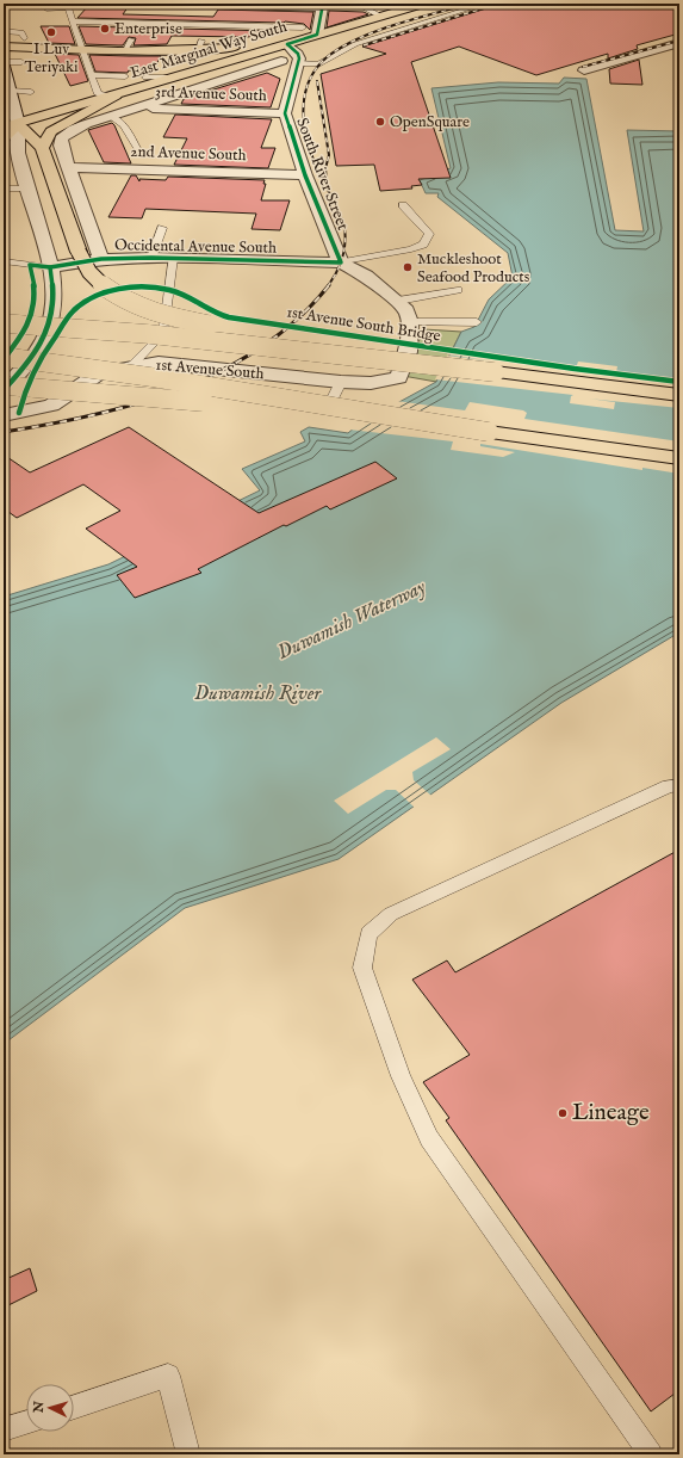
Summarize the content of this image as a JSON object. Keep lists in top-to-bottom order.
{
  "streets": {
    "main road": ["East Marginal Way South", "1st Avenue South Bridge"],
    "street": [
      "3rd Avenue South",
      "2nd Avenue South",
      "South River Street",
      "Occidental Avenue South",
      "1st Avenue South"
    ]
  },
  "crossings": [
    ["East Marginal Way South", "3rd Avenue South"],
    ["East Marginal Way South", "2nd Avenue South"],
    ["3rd Avenue South", "South River Street"],
    ["2nd Avenue South", "South River Street"],
    ["South River Street", "Occidental Avenue South"]
  ],
  "water": ["Duwamish Waterway", "Duwamish River"],
  "places": [
    "Enterprise",
    "I Luv Teriyaki",
    "OpenSquare",
    "Muckleshoot Seafood Products",
    "Lineage"
  ],
  "north": "left"
}
